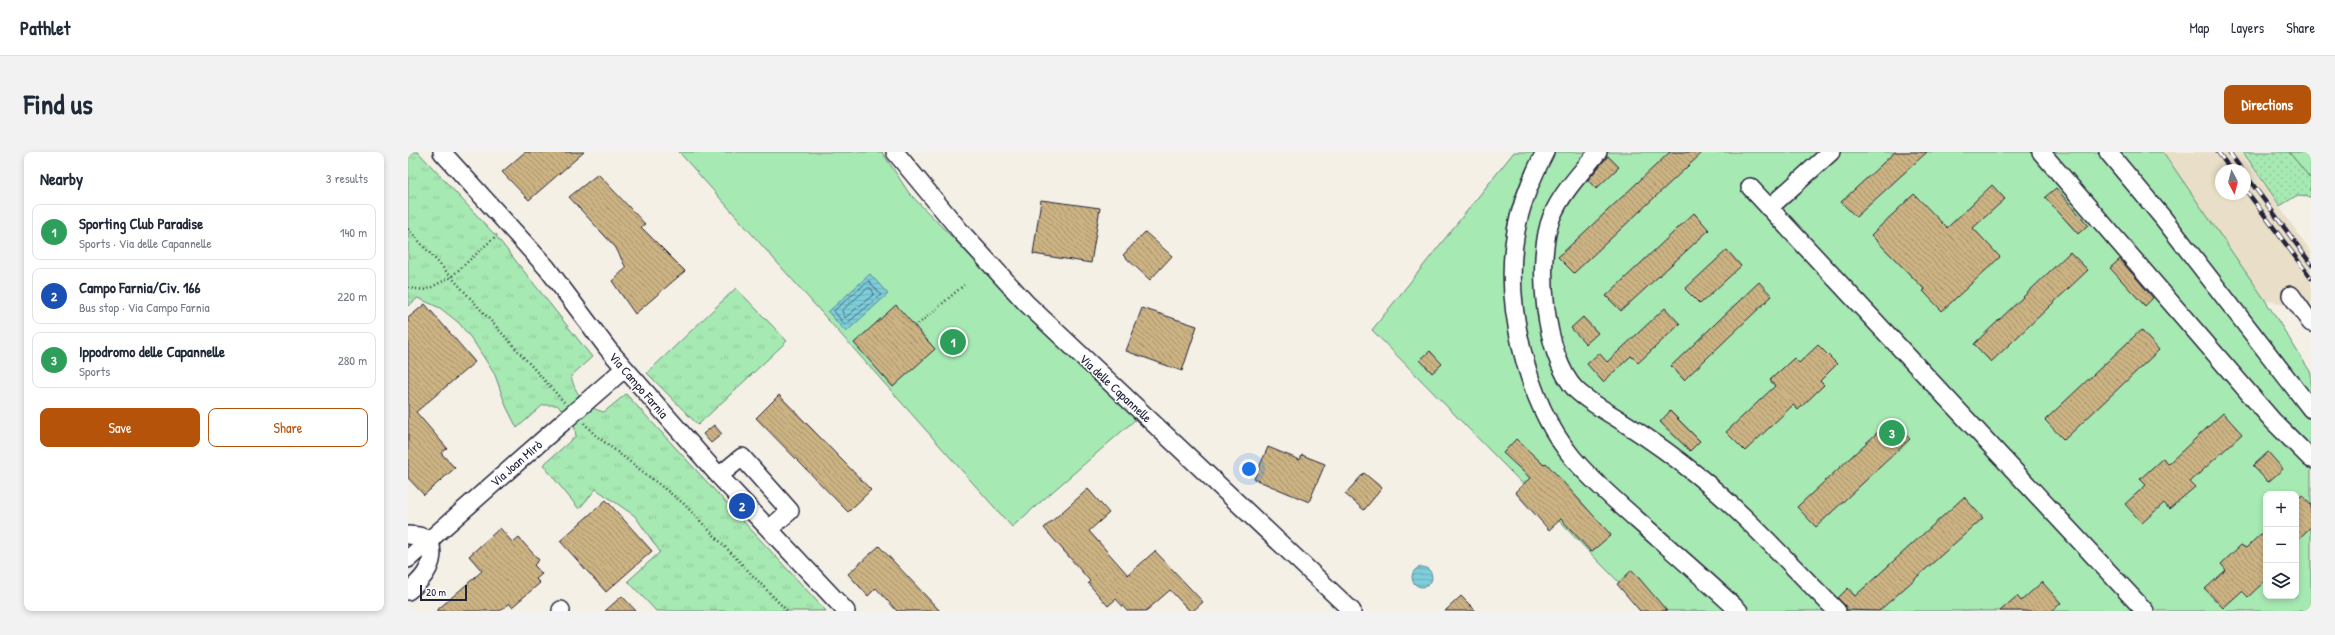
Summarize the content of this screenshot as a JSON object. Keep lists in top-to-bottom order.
{
  "streets": {
    "street": ["Via Campo Farnia", "Via delle Capannelle", "Via Joan Mirò"]
  },
  "crossings": [
    ["Via Campo Farnia", "Via Joan Mirò"]
  ],
  "scale_bar": "20 m",
  "north": "bottom",
  "page": {
    "header": "Pathlet",
    "nav": ["Map", "Layers", "Share"],
    "title": "Find us",
    "buttons": [
      "Directions",
      ["Save", "Share"]
    ],
    "heading": ["Nearby", "3 results"],
    "list": [
      {
        "mark": "1",
        "name": "Sporting Club Paradise",
        "note": "Sports · Via delle Capannelle",
        "value": "140 m"
      },
      {
        "mark": "2",
        "name": "Campo Farnia/Civ. 166",
        "note": "Bus stop · Via Campo Farnia",
        "value": "220 m"
      },
      {
        "mark": "3",
        "name": "Ippodromo delle Capannelle",
        "note": "Sports",
        "value": "280 m"
      }
    ],
    "pins": ["1", "3", "2"],
    "map_buttons": ["+", "−"],
    "scale": "20 m"
  }
}
